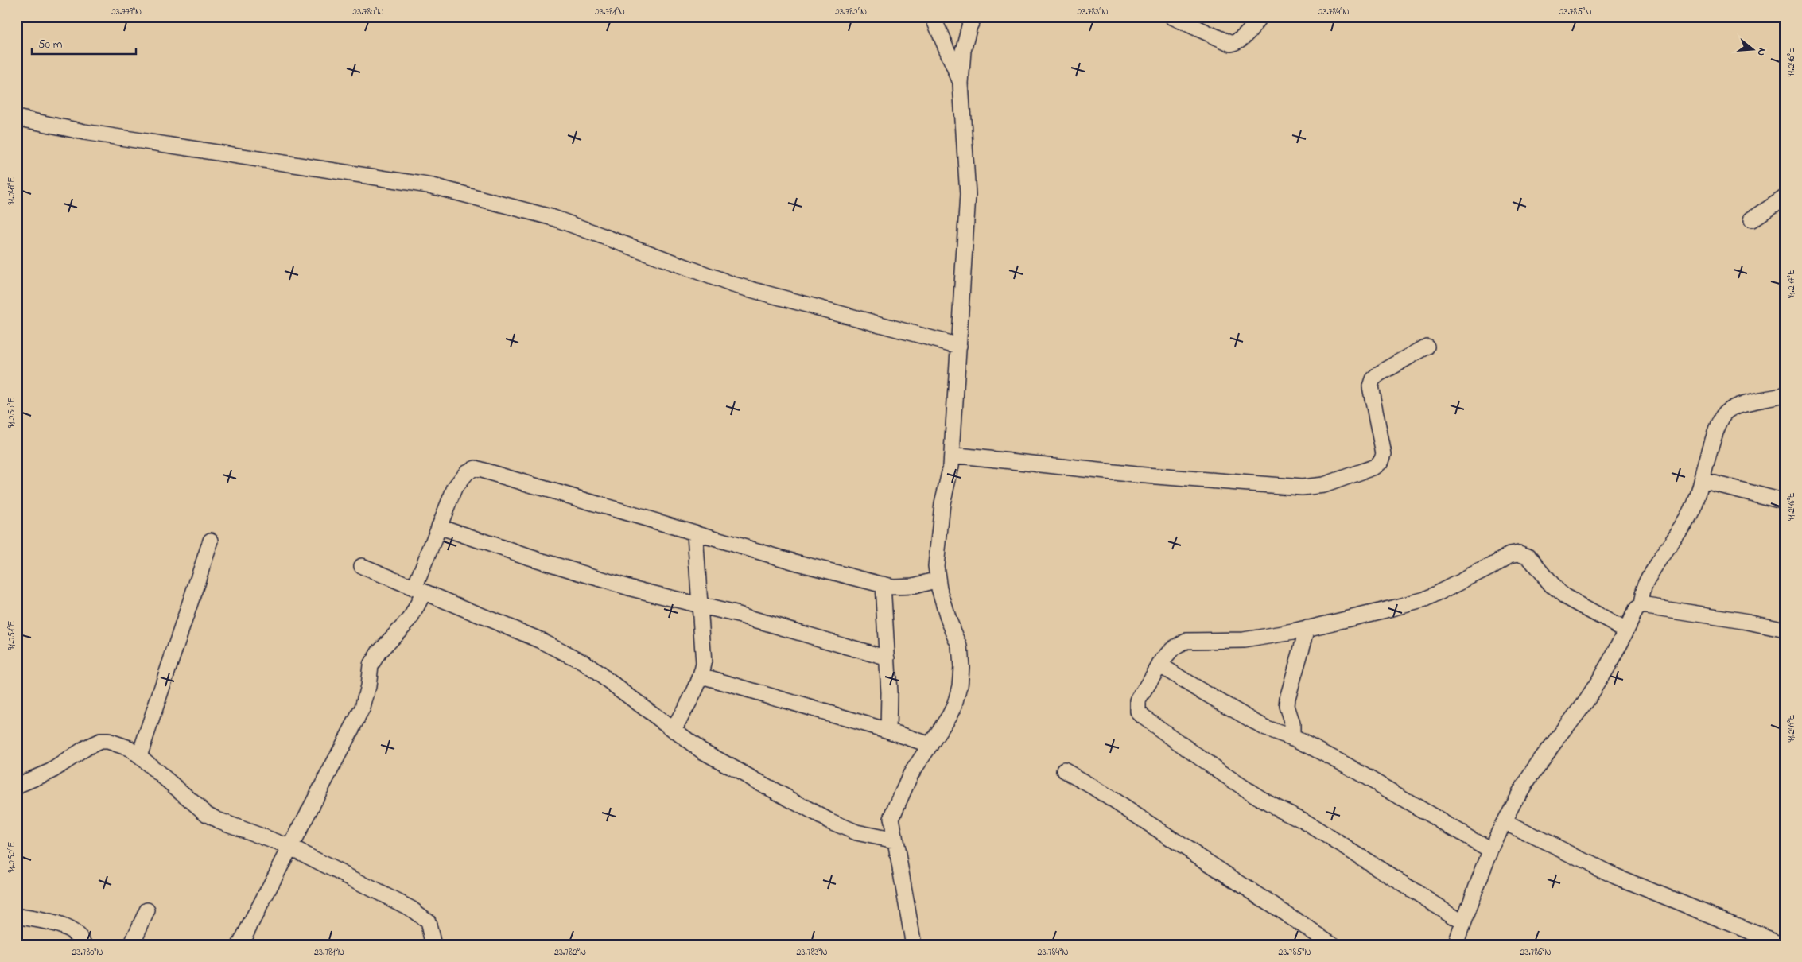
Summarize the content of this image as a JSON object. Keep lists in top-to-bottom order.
{
  "scale_bar": "50 m",
  "north": "right",
  "coordinates": [
    "23.779°N",
    "23.780°N",
    "23.781°N",
    "23.782°N",
    "23.783°N",
    "23.784°N",
    "23.785°N",
    "91.246°E",
    "91.249°E",
    "91.247°E",
    "91.250°E",
    "91.248°E",
    "91.251°E",
    "91.252°E",
    "23.786°N"
  ]
}
